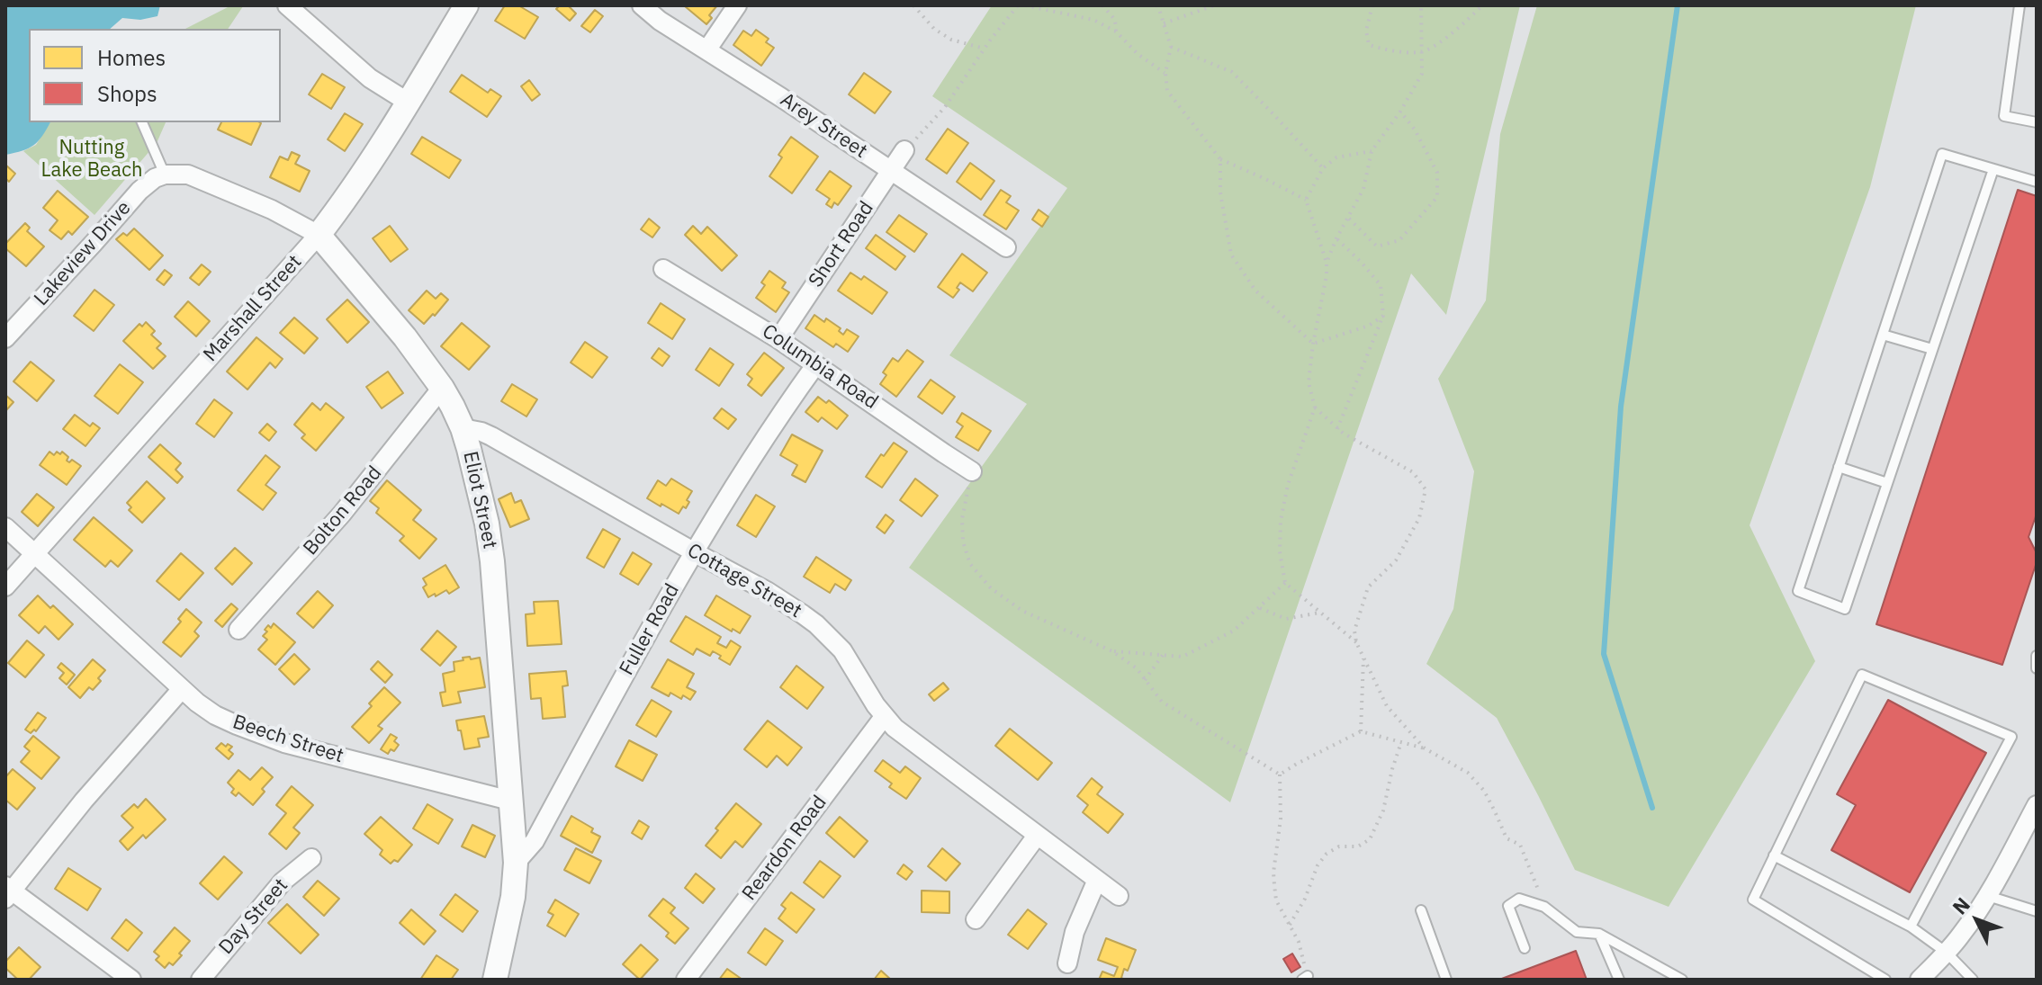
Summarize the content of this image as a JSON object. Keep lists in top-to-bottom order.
{
  "streets": {
    "street": [
      "Arey Street",
      "Short Road",
      "Lakeview Drive",
      "Marshall Street",
      "Columbia Road",
      "Eliot Street",
      "Bolton Road",
      "Cottage Street",
      "Fuller Road",
      "Beech Street",
      "Reardon Road",
      "Day Street"
    ]
  },
  "crossings": [
    ["Arey Street", "Short Road"],
    ["Short Road", "Columbia Road"],
    ["Lakeview Drive", "Eliot Street"],
    ["Marshall Street", "Eliot Street"],
    ["Marshall Street", "Beech Street"],
    ["Columbia Road", "Fuller Road"],
    ["Eliot Street", "Bolton Road"],
    ["Eliot Street", "Cottage Street"],
    ["Eliot Street", "Fuller Road"],
    ["Eliot Street", "Beech Street"],
    ["Cottage Street", "Fuller Road"],
    ["Cottage Street", "Reardon Road"]
  ],
  "parks": ["Nutting Lake Beach"],
  "legend": ["Homes", "Shops"],
  "north": "top left"
}
